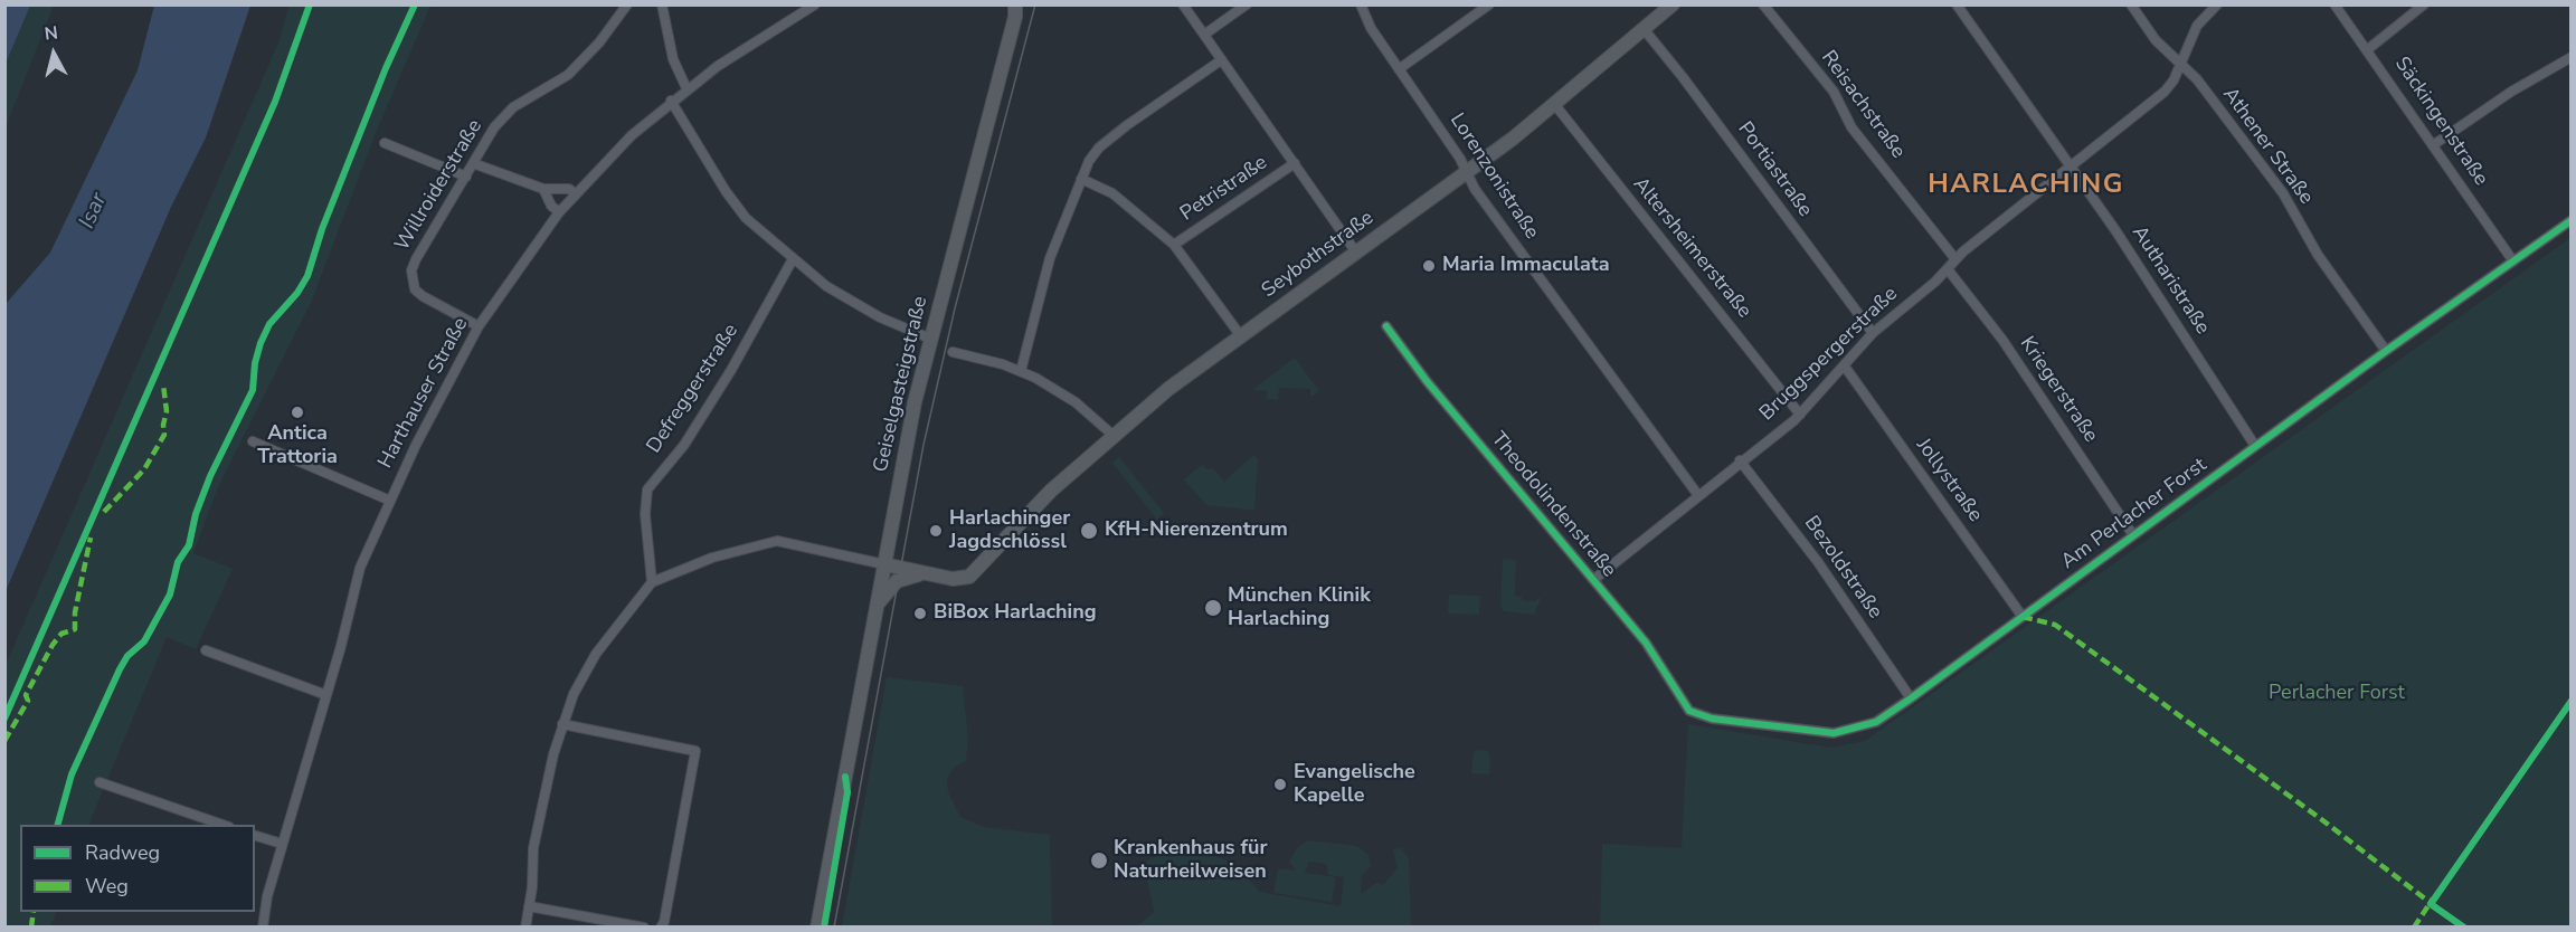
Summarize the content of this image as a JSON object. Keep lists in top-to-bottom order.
{
  "streets": {
    "street": [
      "Reisachstraße",
      "Säckingenstraße",
      "Athener Straße",
      "Portiastraße",
      "Lorenzonistraße",
      "Willroiderstraße",
      "Petristraße",
      "Altersheimerstraße",
      "Seybothstraße",
      "Autharistraße",
      "Bruggspergerstraße",
      "Geiselgasteigstraße",
      "Defreggerstraße",
      "Kriegerstraße",
      "Harthauser Straße",
      "Jollystraße",
      "Theodolindenstraße",
      "Am Perlacher Forst",
      "Bezoldstraße"
    ]
  },
  "crossings": [
    ["Reisachstraße", "Bruggspergerstraße"],
    ["Säckingenstraße", "Am Perlacher Forst"],
    ["Athener Straße", "Bruggspergerstraße"],
    ["Athener Straße", "Am Perlacher Forst"],
    ["Portiastraße", "Seybothstraße"],
    ["Portiastraße", "Bruggspergerstraße"],
    ["Lorenzonistraße", "Seybothstraße"],
    ["Lorenzonistraße", "Bruggspergerstraße"],
    ["Willroiderstraße", "Harthauser Straße"],
    ["Altersheimerstraße", "Seybothstraße"],
    ["Altersheimerstraße", "Bruggspergerstraße"],
    ["Autharistraße", "Bruggspergerstraße"],
    ["Autharistraße", "Am Perlacher Forst"],
    ["Bruggspergerstraße", "Kriegerstraße"],
    ["Bruggspergerstraße", "Jollystraße"],
    ["Bruggspergerstraße", "Theodolindenstraße"],
    ["Bruggspergerstraße", "Bezoldstraße"],
    ["Kriegerstraße", "Am Perlacher Forst"],
    ["Jollystraße", "Am Perlacher Forst"],
    ["Theodolindenstraße", "Am Perlacher Forst"],
    ["Am Perlacher Forst", "Bezoldstraße"]
  ],
  "districts": ["HARLACHING"],
  "water": ["Isar"],
  "parks": ["Perlacher Forst"],
  "places": [
    "Maria Immaculata",
    "Antica Trattoria",
    "Harlachinger Jagdschlössl",
    "KfH-Nierenzentrum",
    "München Klinik Harlaching",
    "BiBox Harlaching",
    "Evangelische Kapelle",
    "Krankenhaus für Naturheilweisen"
  ],
  "legend": ["Radweg", "Weg"],
  "north": "top"
}
